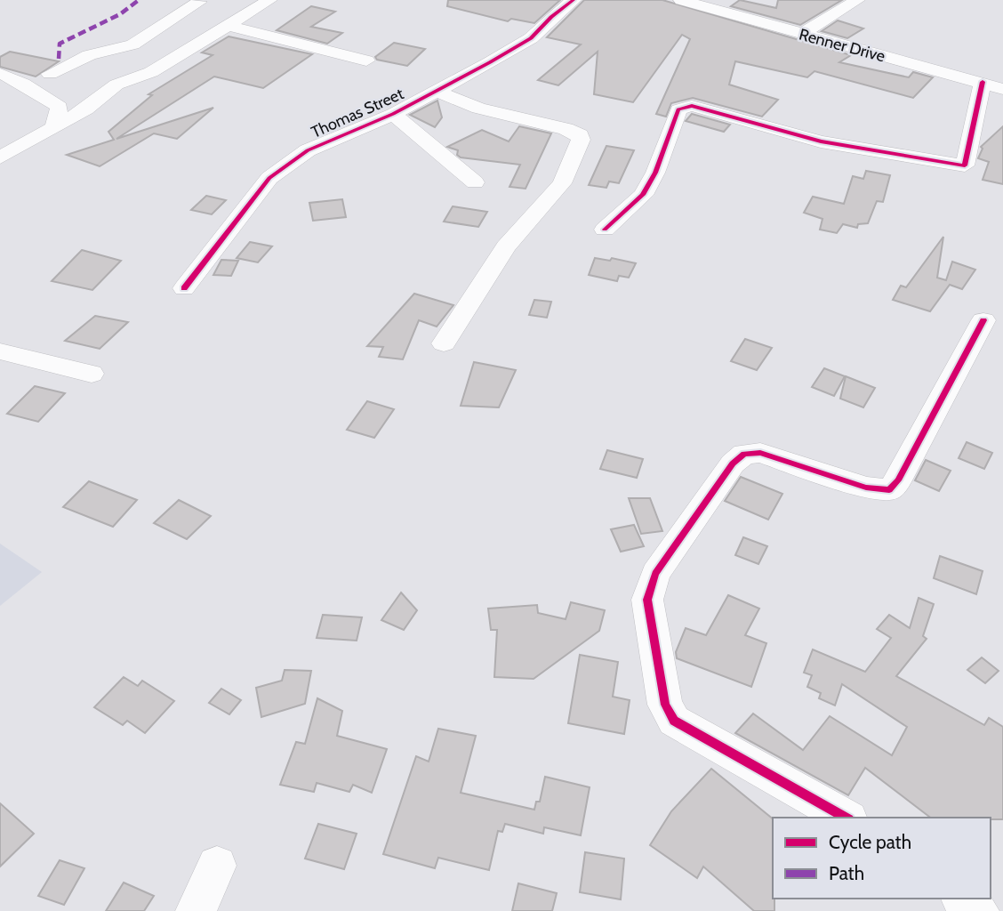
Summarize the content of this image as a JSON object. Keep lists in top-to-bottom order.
{
  "streets": {
    "street": ["Renner Drive", "Thomas Street"]
  },
  "legend": ["Cycle path", "Path"]
}
